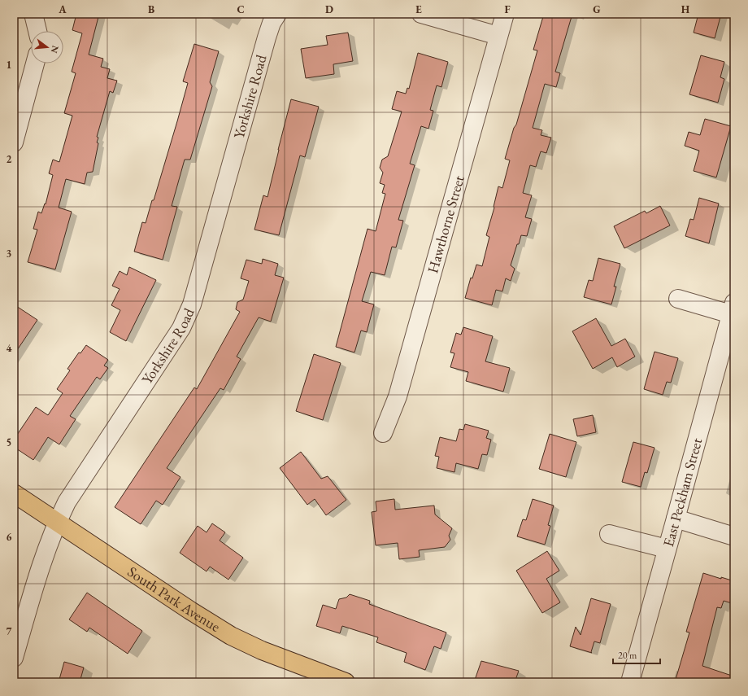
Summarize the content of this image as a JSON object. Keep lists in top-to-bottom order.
{
  "streets": {
    "main road": ["South Park Avenue"],
    "street": ["Yorkshire Road", "Hawthorne Street", "East Peckham Street"]
  },
  "crossings": [
    ["Yorkshire Road", "South Park Avenue"]
  ],
  "scale_bar": "20 m",
  "north": "right",
  "grid": {
    "columns": [
      "A",
      "B",
      "C",
      "D",
      "E",
      "F",
      "G",
      "H"
    ],
    "rows": [
      "1",
      "2",
      "3",
      "4",
      "5",
      "6",
      "7"
    ]
  }
}
